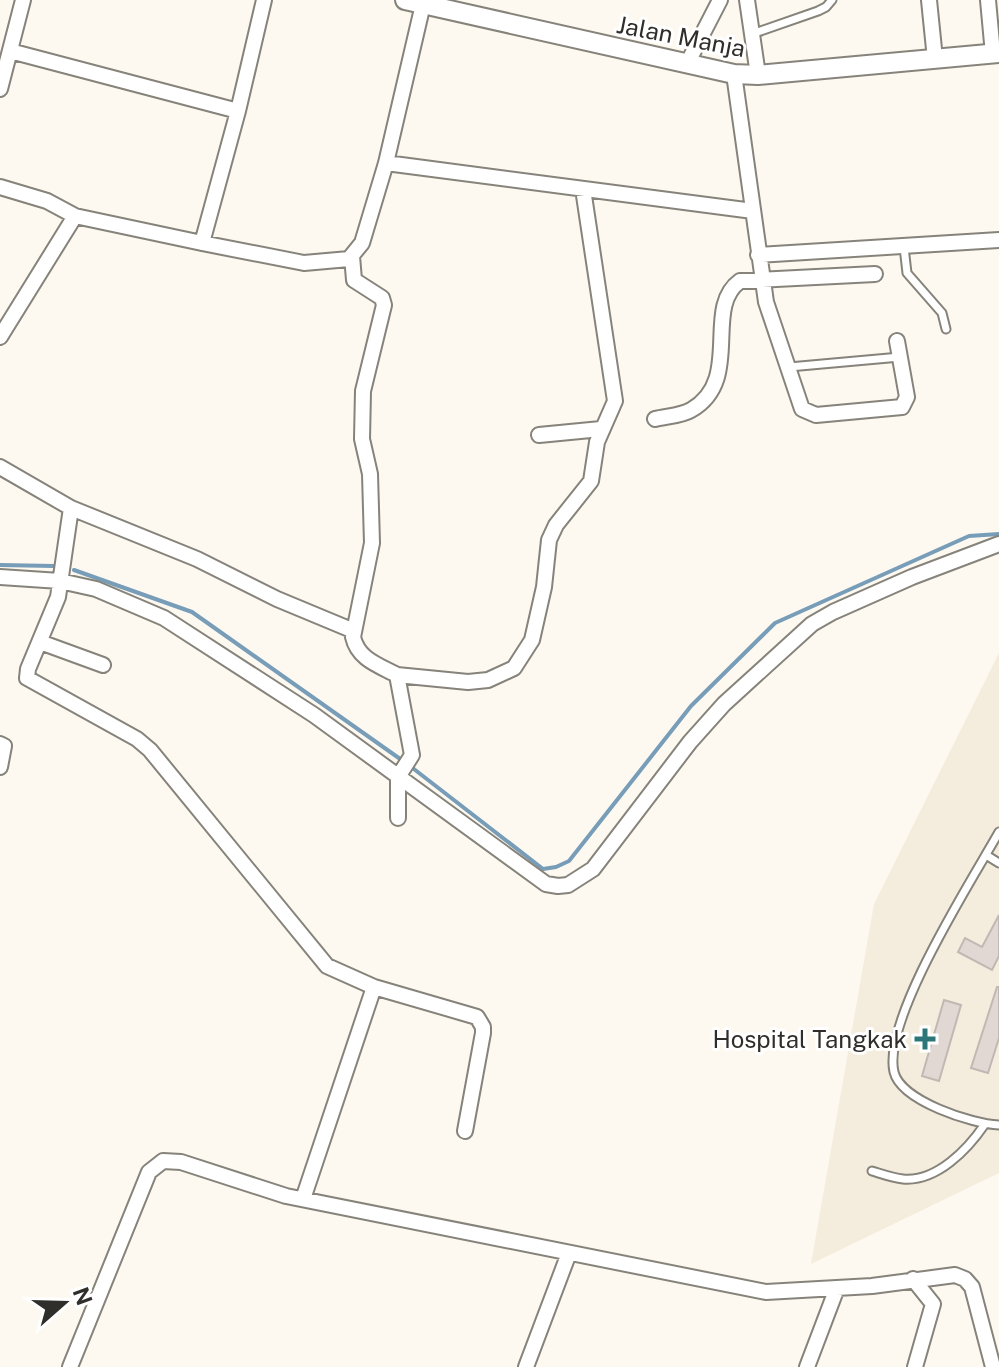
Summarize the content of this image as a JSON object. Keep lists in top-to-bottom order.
{
  "streets": {
    "street": ["Jalan Manja"]
  },
  "places": {
    "health": ["Hospital Tangkak"]
  },
  "north": "right"
}
